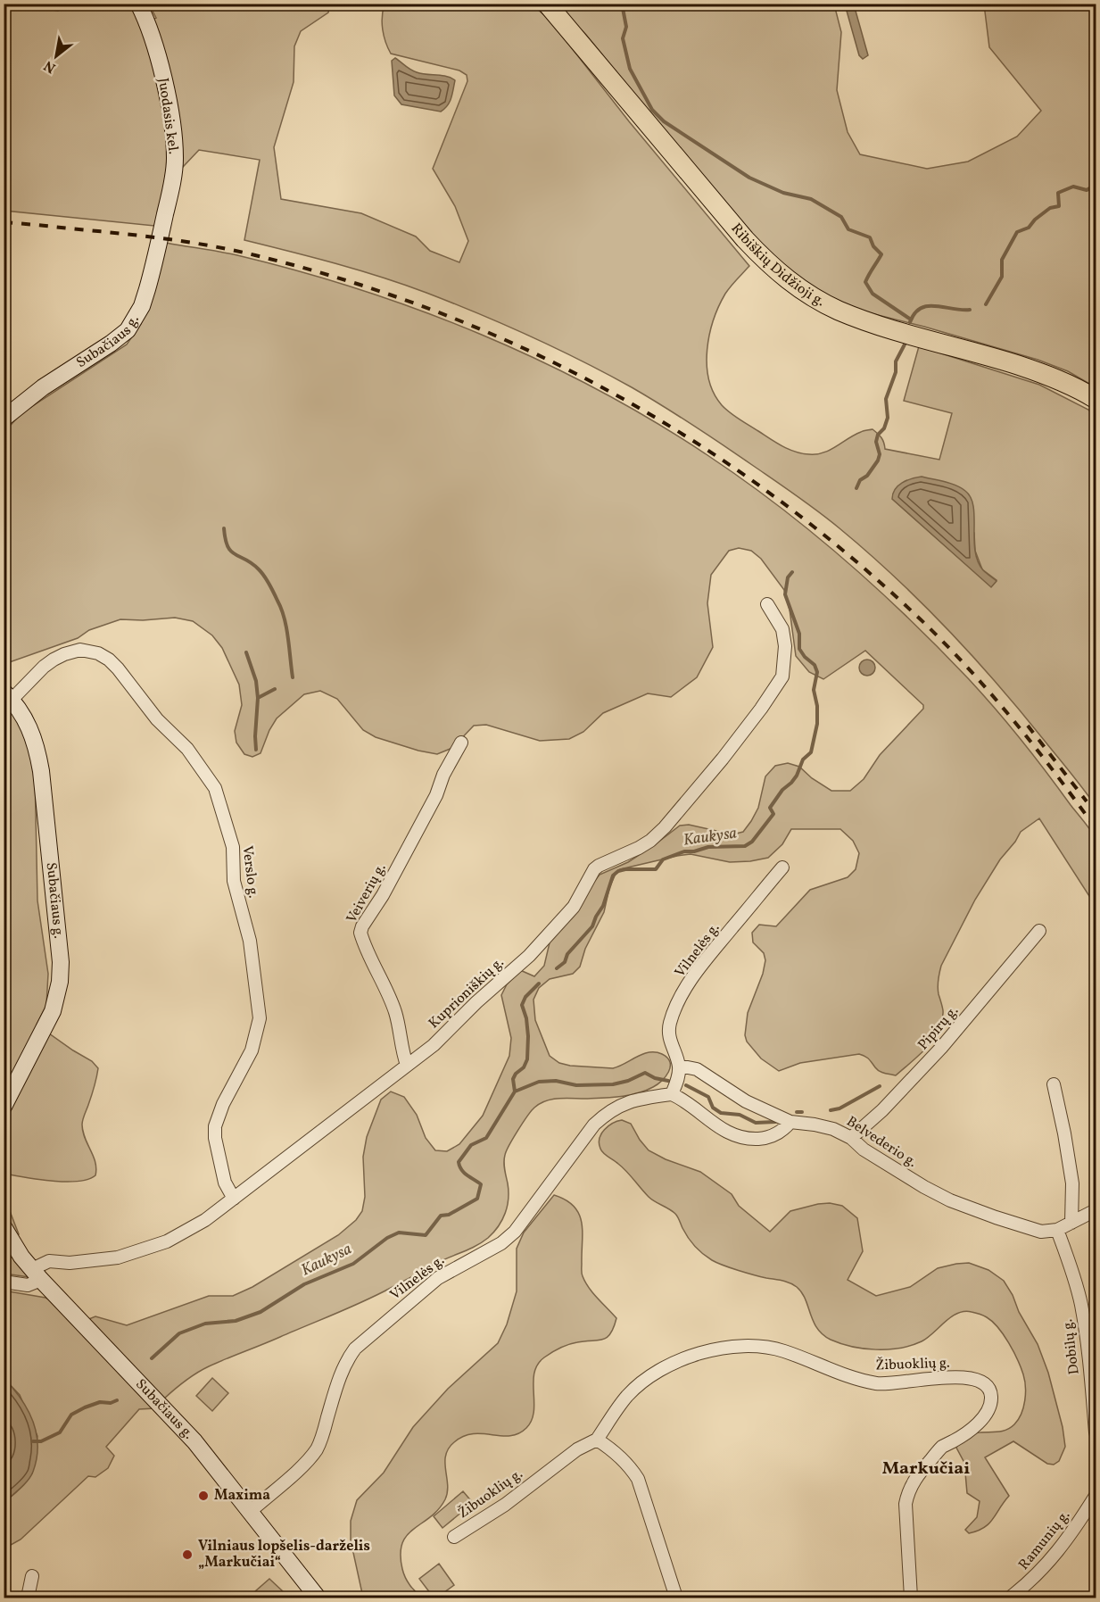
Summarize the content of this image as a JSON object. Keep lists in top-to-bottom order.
{
  "streets": {
    "main road": ["Ribiškių Didžioji g."],
    "street": [
      "Juodasis kel.",
      "Subačiaus g.",
      "Verslo g.",
      "Veiverių g.",
      "Vilnelės g.",
      "Kuprioniškių g.",
      "Pipirų g.",
      "Belvederio g.",
      "Dobilų g.",
      "Žibuoklių g.",
      "Ramunių g."
    ]
  },
  "crossings": [
    ["Juodasis kel.", "Subačiaus g."],
    ["Subačiaus g.", "Verslo g."],
    ["Subačiaus g.", "Vilnelės g."],
    ["Subačiaus g.", "Kuprioniškių g."],
    ["Verslo g.", "Kuprioniškių g."],
    ["Veiverių g.", "Kuprioniškių g."],
    ["Vilnelės g.", "Belvederio g."],
    ["Pipirų g.", "Belvederio g."],
    ["Belvederio g.", "Dobilų g."]
  ],
  "districts": ["Markučiai"],
  "water": ["Kaukysa"],
  "places": ["Maxima", "Vilniaus lopšelis-darželis „Markučiai“"],
  "north": "bottom left"
}
